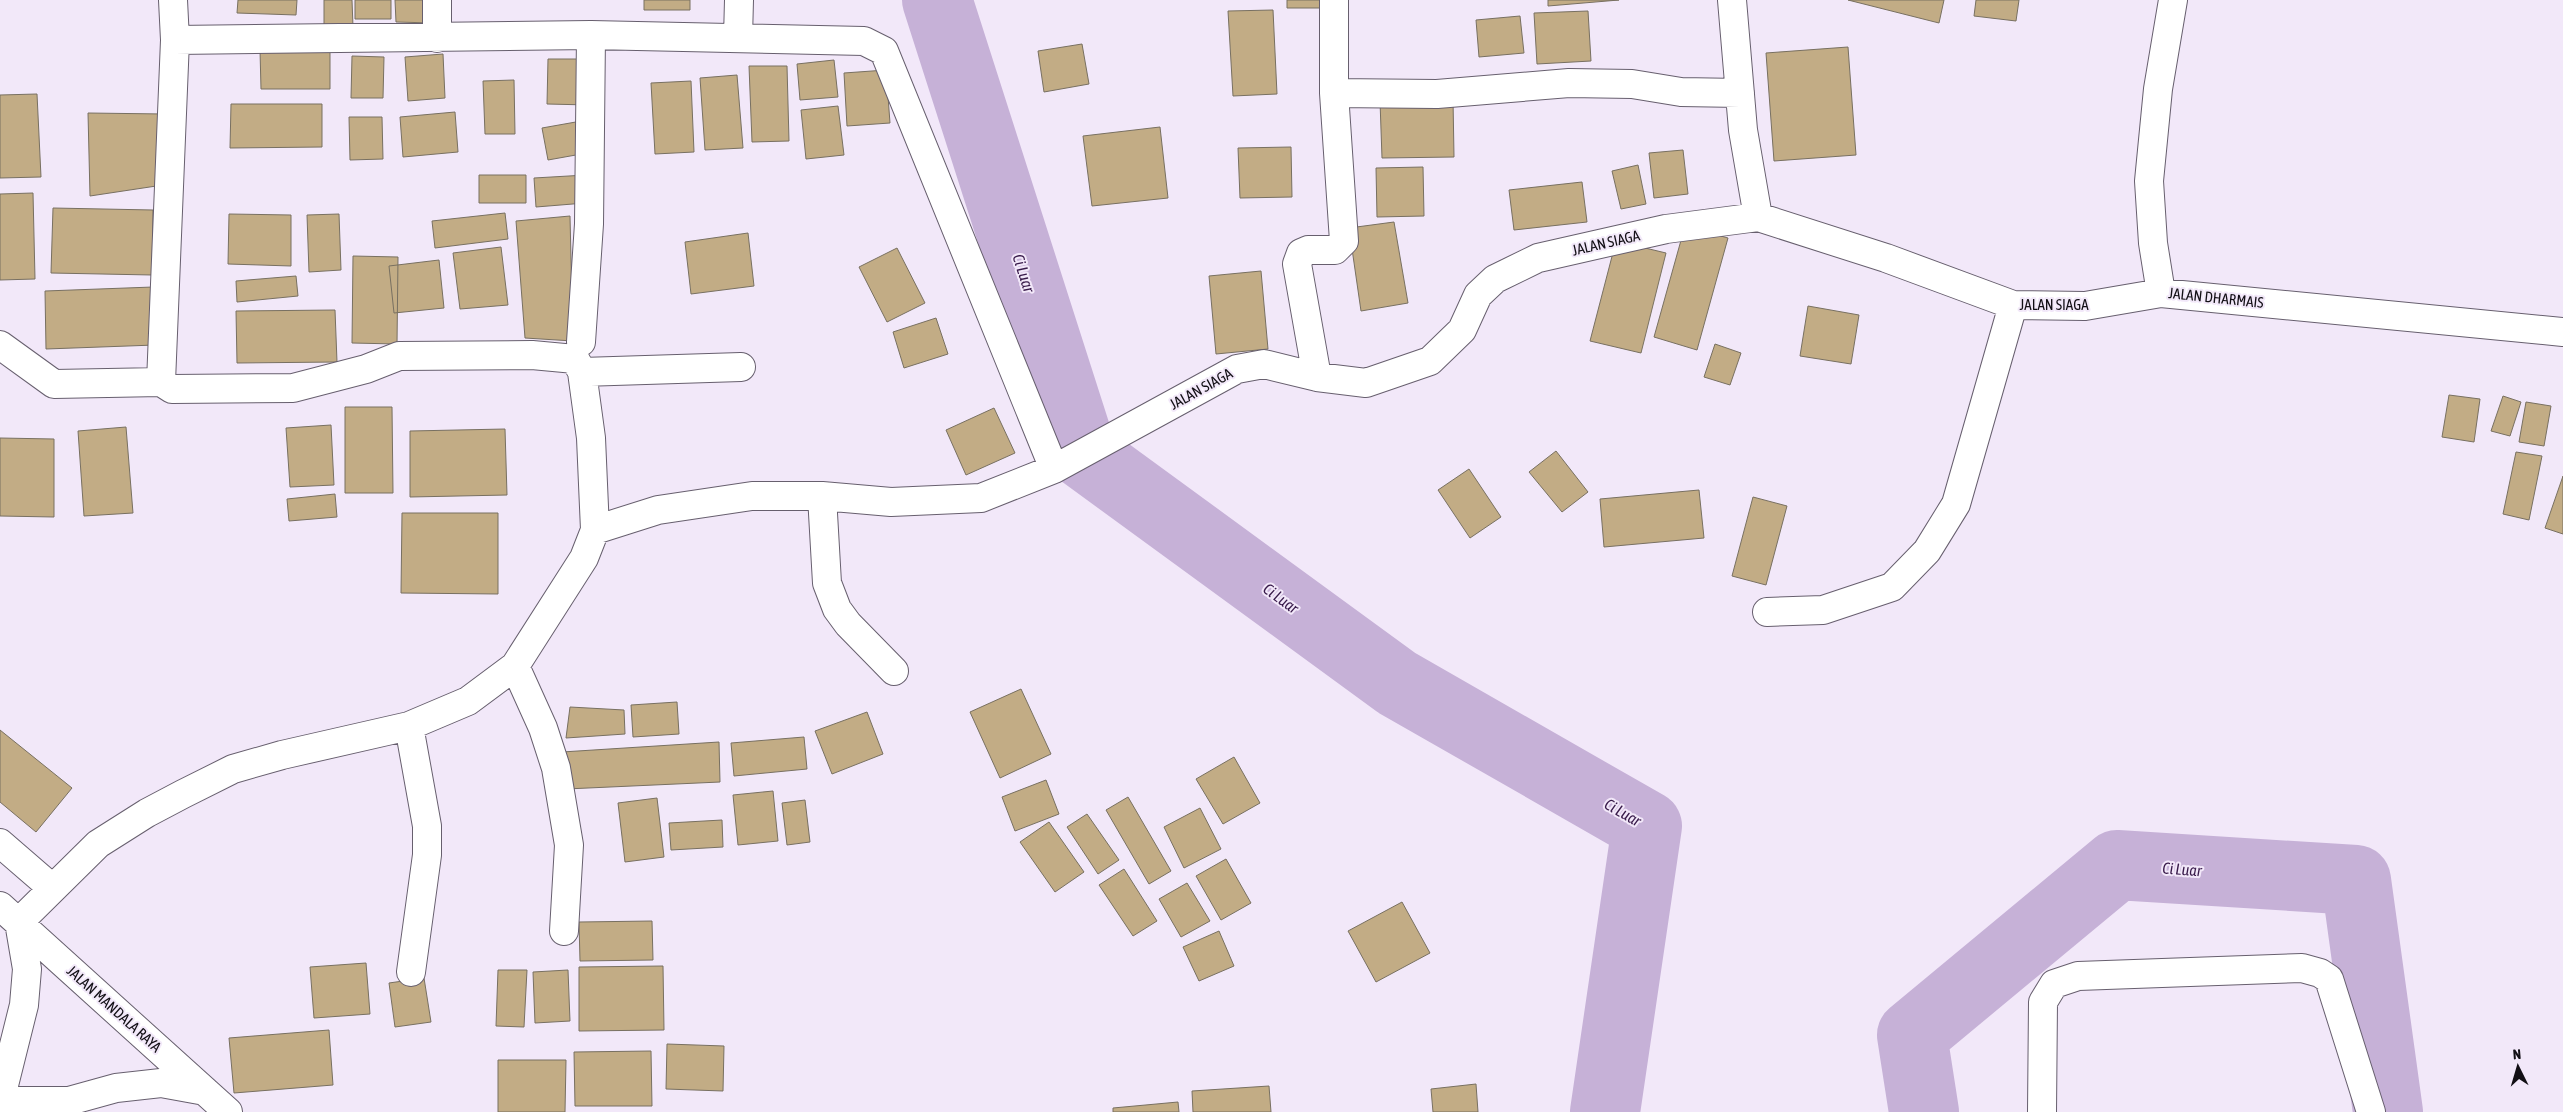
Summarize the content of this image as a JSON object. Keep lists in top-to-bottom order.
{
  "streets": {
    "street": ["JALAN SIAGA", "JALAN DHARMAIS", "JALAN MANDALA RAYA"]
  },
  "crossings": [
    ["JALAN SIAGA", "JALAN DHARMAIS"]
  ],
  "water": ["Ci Luar"],
  "north": "top"
}
